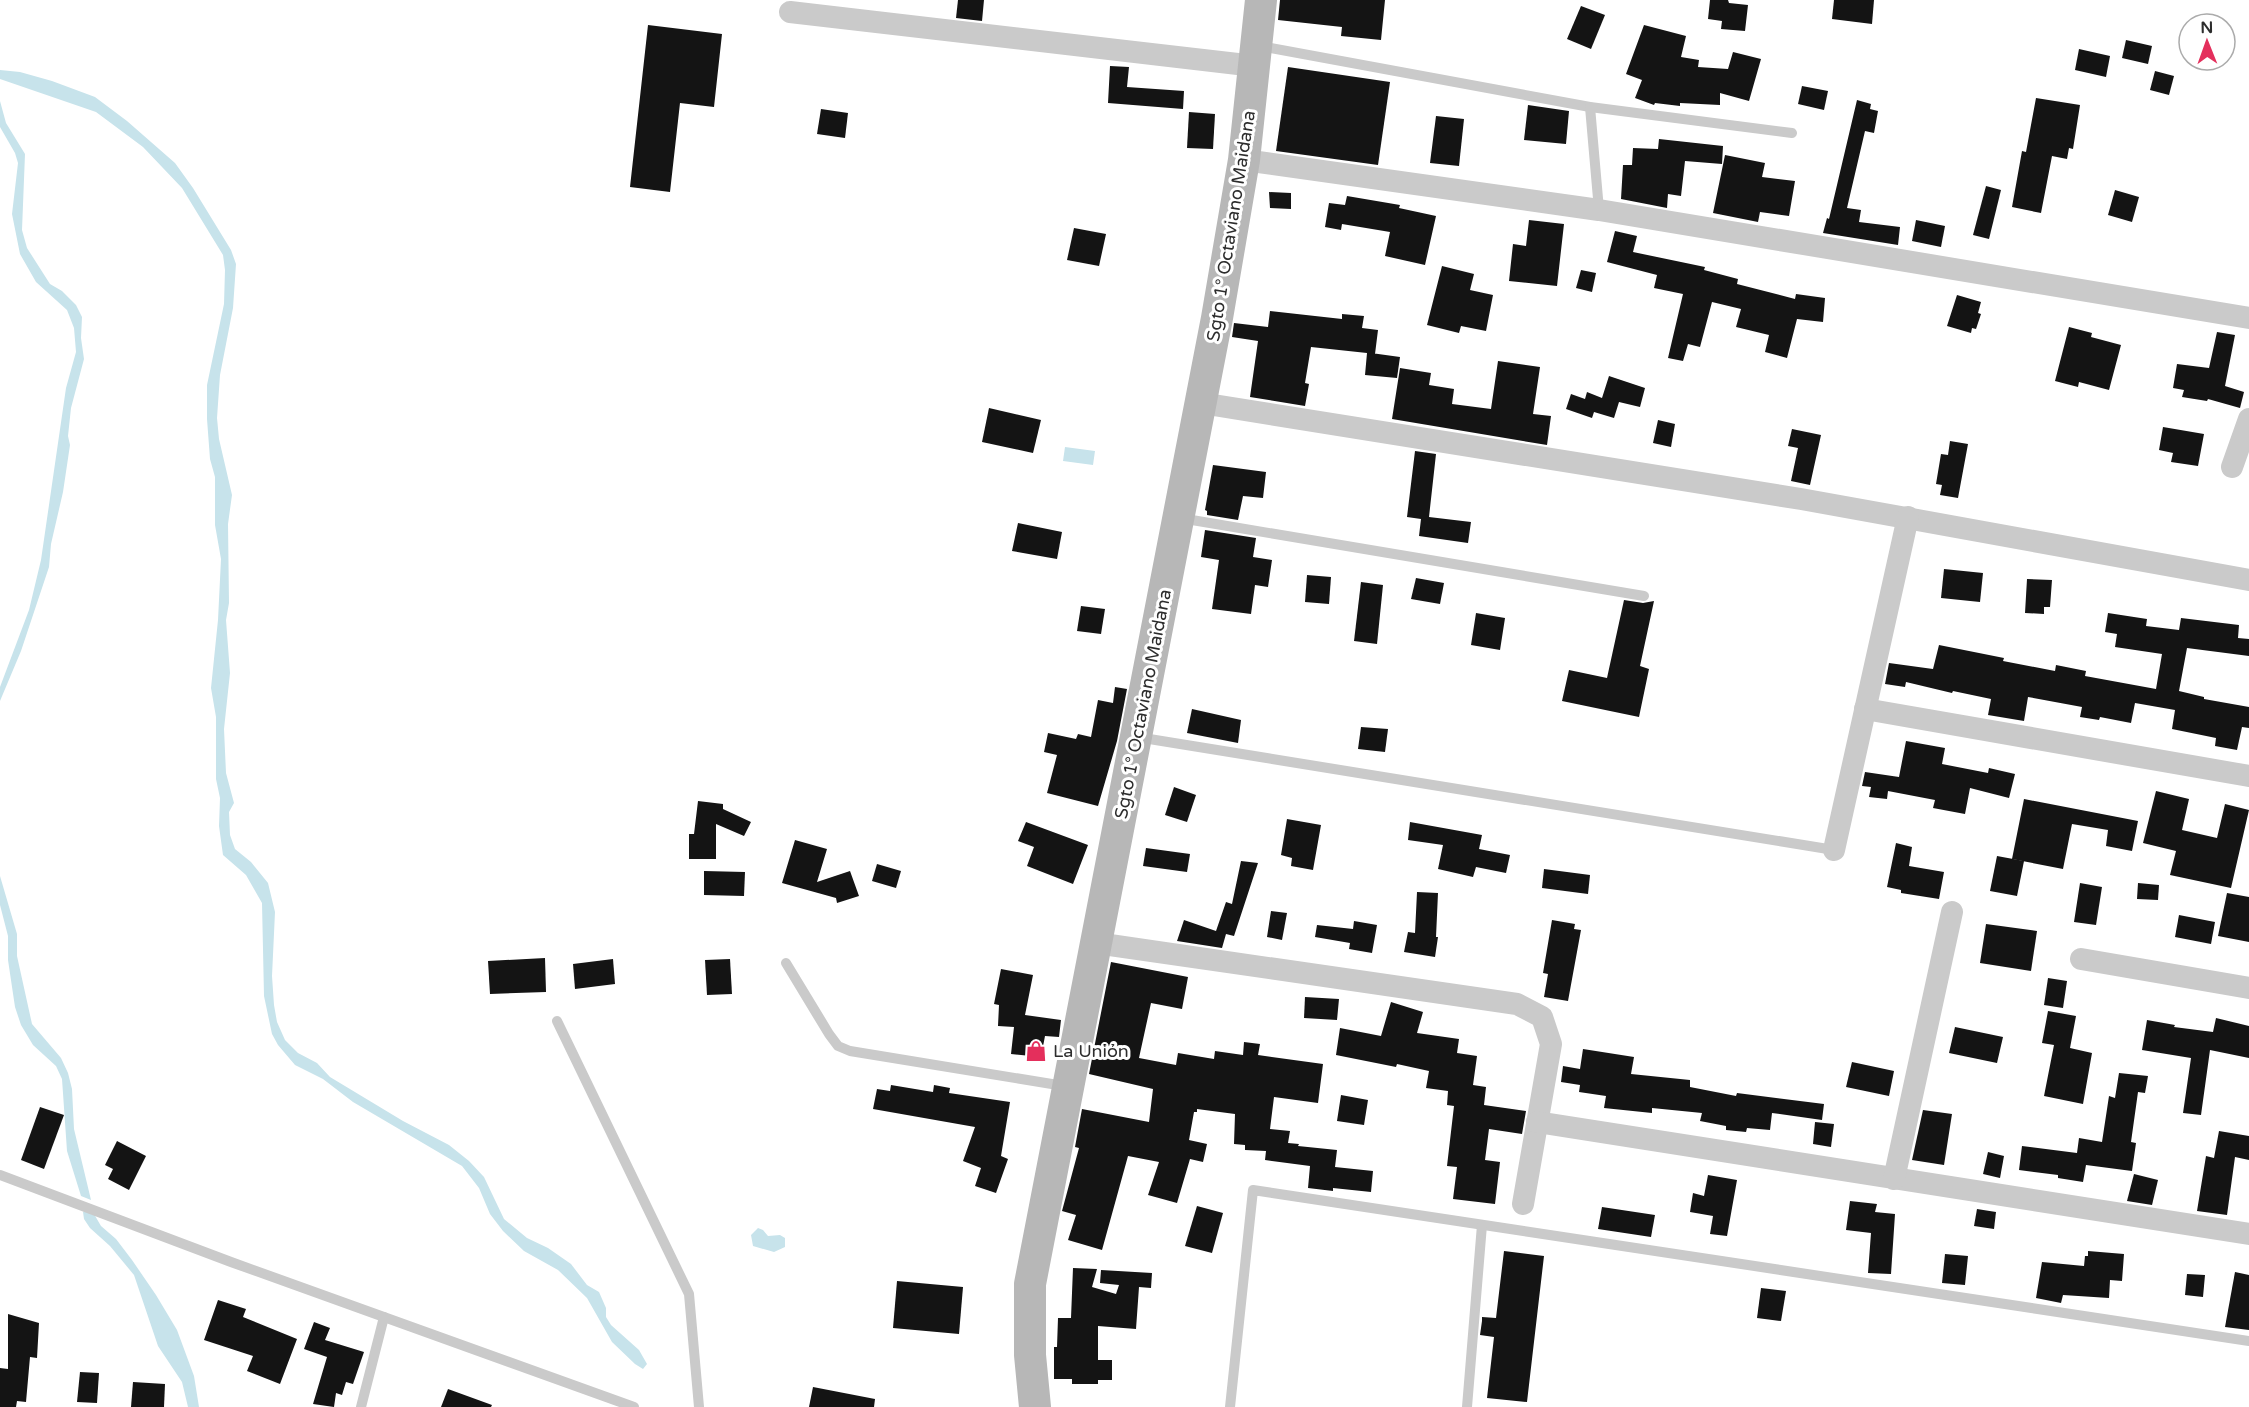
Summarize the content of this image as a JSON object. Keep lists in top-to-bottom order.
{
  "streets": {
    "main road": ["Sgto 1° Octaviano Maidana"]
  },
  "places": {
    "shop": ["La Unión"]
  },
  "north": "top"
}
